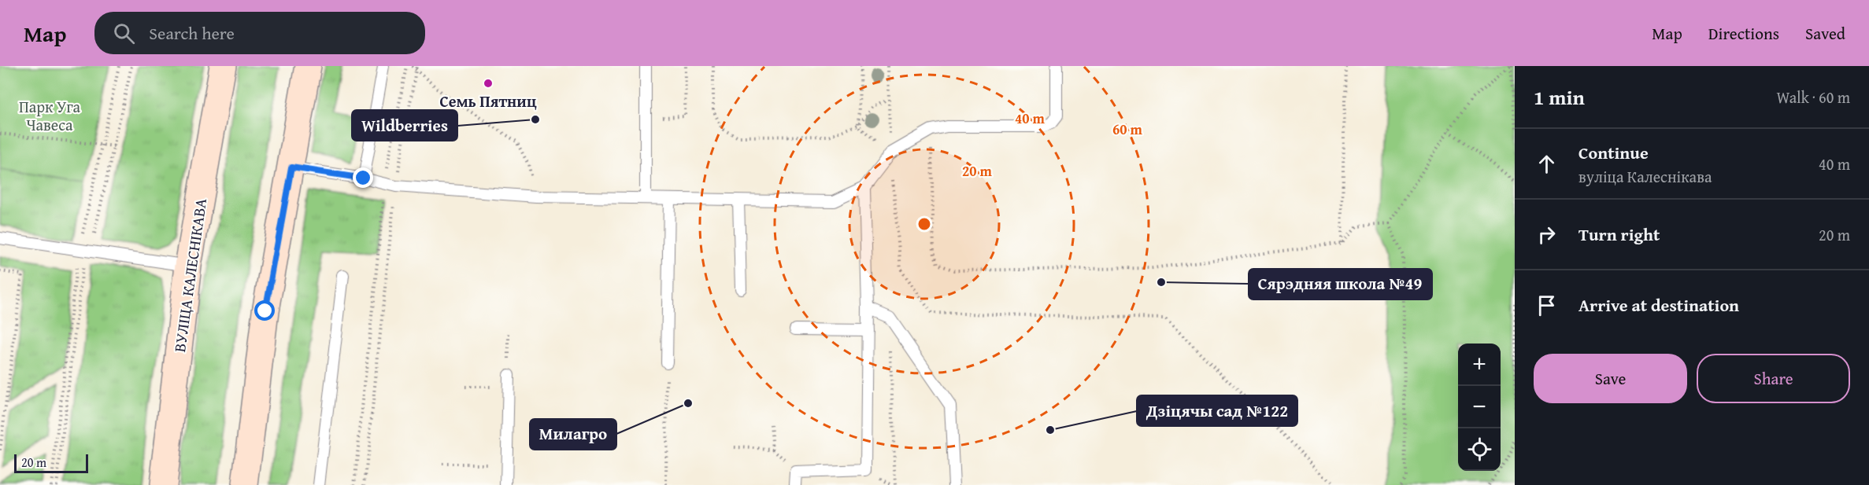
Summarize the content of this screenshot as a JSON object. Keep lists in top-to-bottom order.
{
  "streets": {
    "main road": ["ВУЛІЦА КАЛЕСНІКАВА"]
  },
  "parks": ["Парк Уга Чавеса"],
  "places": [
    "Семь Пятниц",
    "Wildberries",
    "Сярэдняя школа №49",
    "Милагро",
    "Дзіцячы сад №122"
  ],
  "scale_bar": "20 m",
  "page": {
    "header": "Map",
    "search": "Search here",
    "nav": ["Map", "Directions", "Saved"],
    "heading": ["1 min", "Walk · 60 m"],
    "list": [
      ["Continue", "вуліца Калеснікава", "40 m"],
      ["Turn right", "20 m"],
      "Arrive at destination"
    ],
    "buttons": ["Save", "Share"],
    "map_buttons": ["+", "−"],
    "scale": "20 m"
  },
  "rings": ["40 m", "60 m", "20 m"]
}
